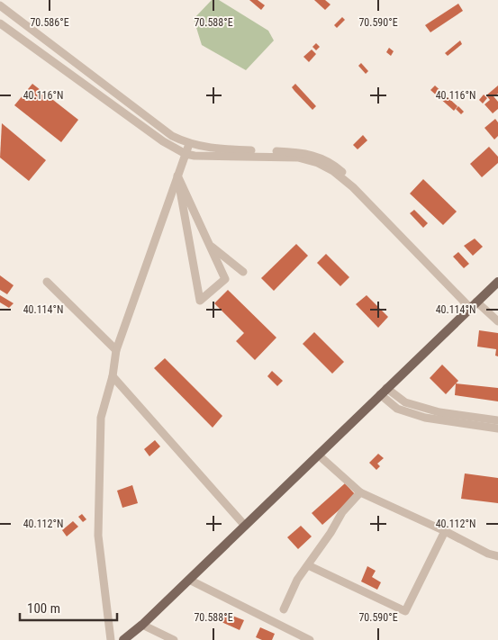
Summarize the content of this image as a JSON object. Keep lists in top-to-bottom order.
{
  "scale_bar": "100 m",
  "coordinates": [
    "70.586°E",
    "70.588°E",
    "70.590°E",
    "40.116°N",
    "40.114°N",
    "40.112°N"
  ]
}
